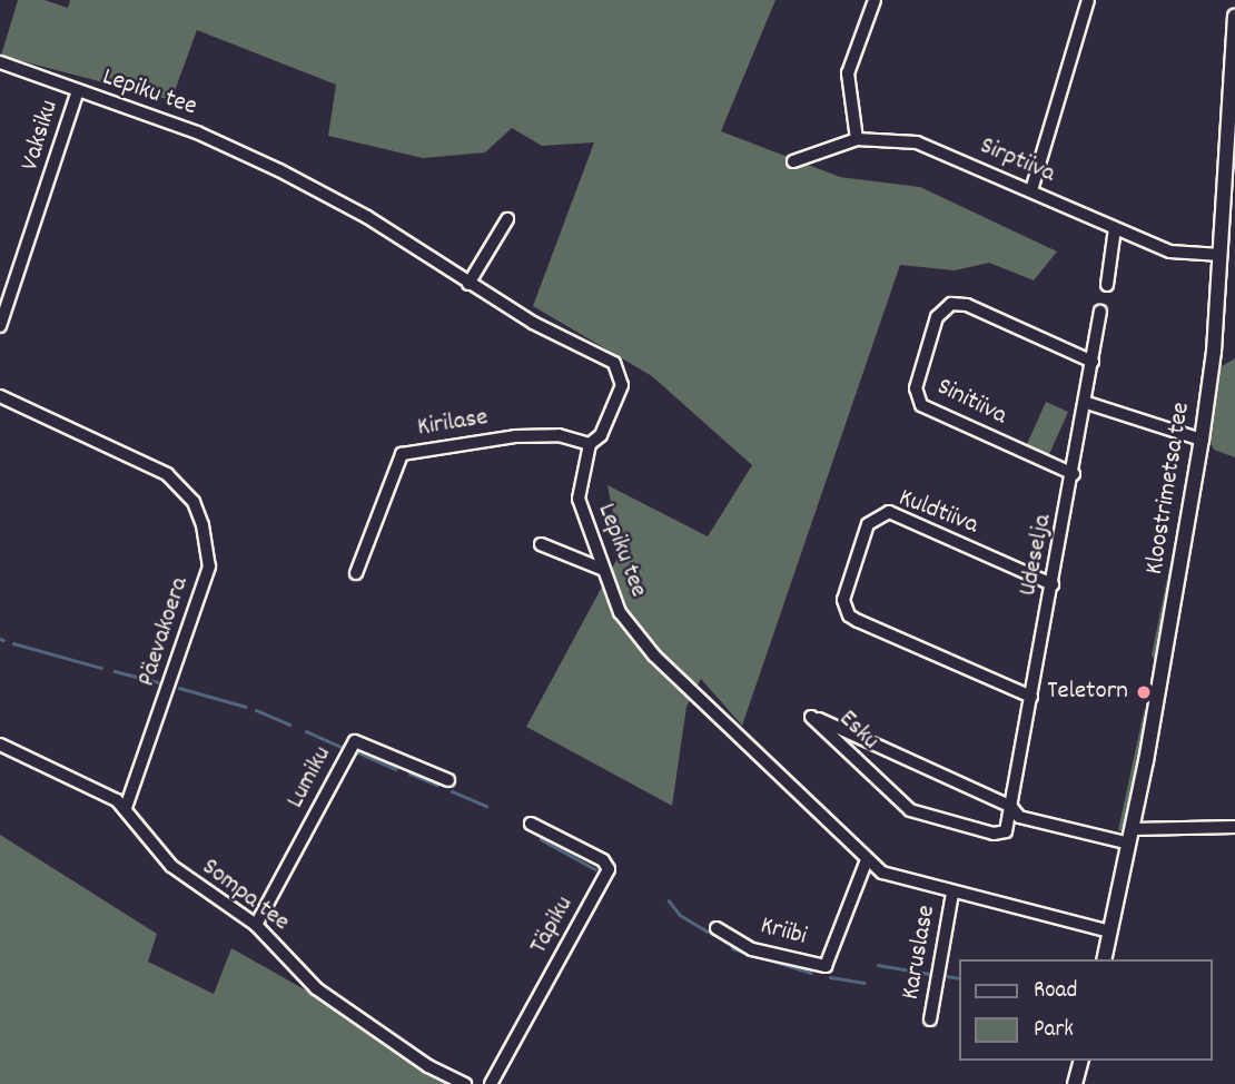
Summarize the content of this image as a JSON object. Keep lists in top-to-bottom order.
{
  "streets": {
    "main road": ["Kloostrimetsa tee"],
    "street": [
      "Lepiku tee",
      "Vaksiku",
      "Sirptiiva",
      "Sinitiiva",
      "Kirilase",
      "Kuldtiiva",
      "Udeselja",
      "Päevakoera",
      "Esku",
      "Lumiku",
      "Sompa tee",
      "Täpiku",
      "Kriibi",
      "Karuslase"
    ]
  },
  "crossings": [
    ["Lepiku tee", "Vaksiku"],
    ["Lepiku tee", "Kirilase"],
    ["Lepiku tee", "Kloostrimetsa tee"],
    ["Lepiku tee", "Kriibi"],
    ["Lepiku tee", "Karuslase"],
    ["Sirptiiva", "Kloostrimetsa tee"],
    ["Sinitiiva", "Udeselja"],
    ["Kloostrimetsa tee", "Esku"],
    ["Kuldtiiva", "Udeselja"],
    ["Udeselja", "Esku"],
    ["Päevakoera", "Sompa tee"],
    ["Lumiku", "Sompa tee"]
  ],
  "places": ["Teletorn"],
  "legend": ["Road", "Park"]
}
